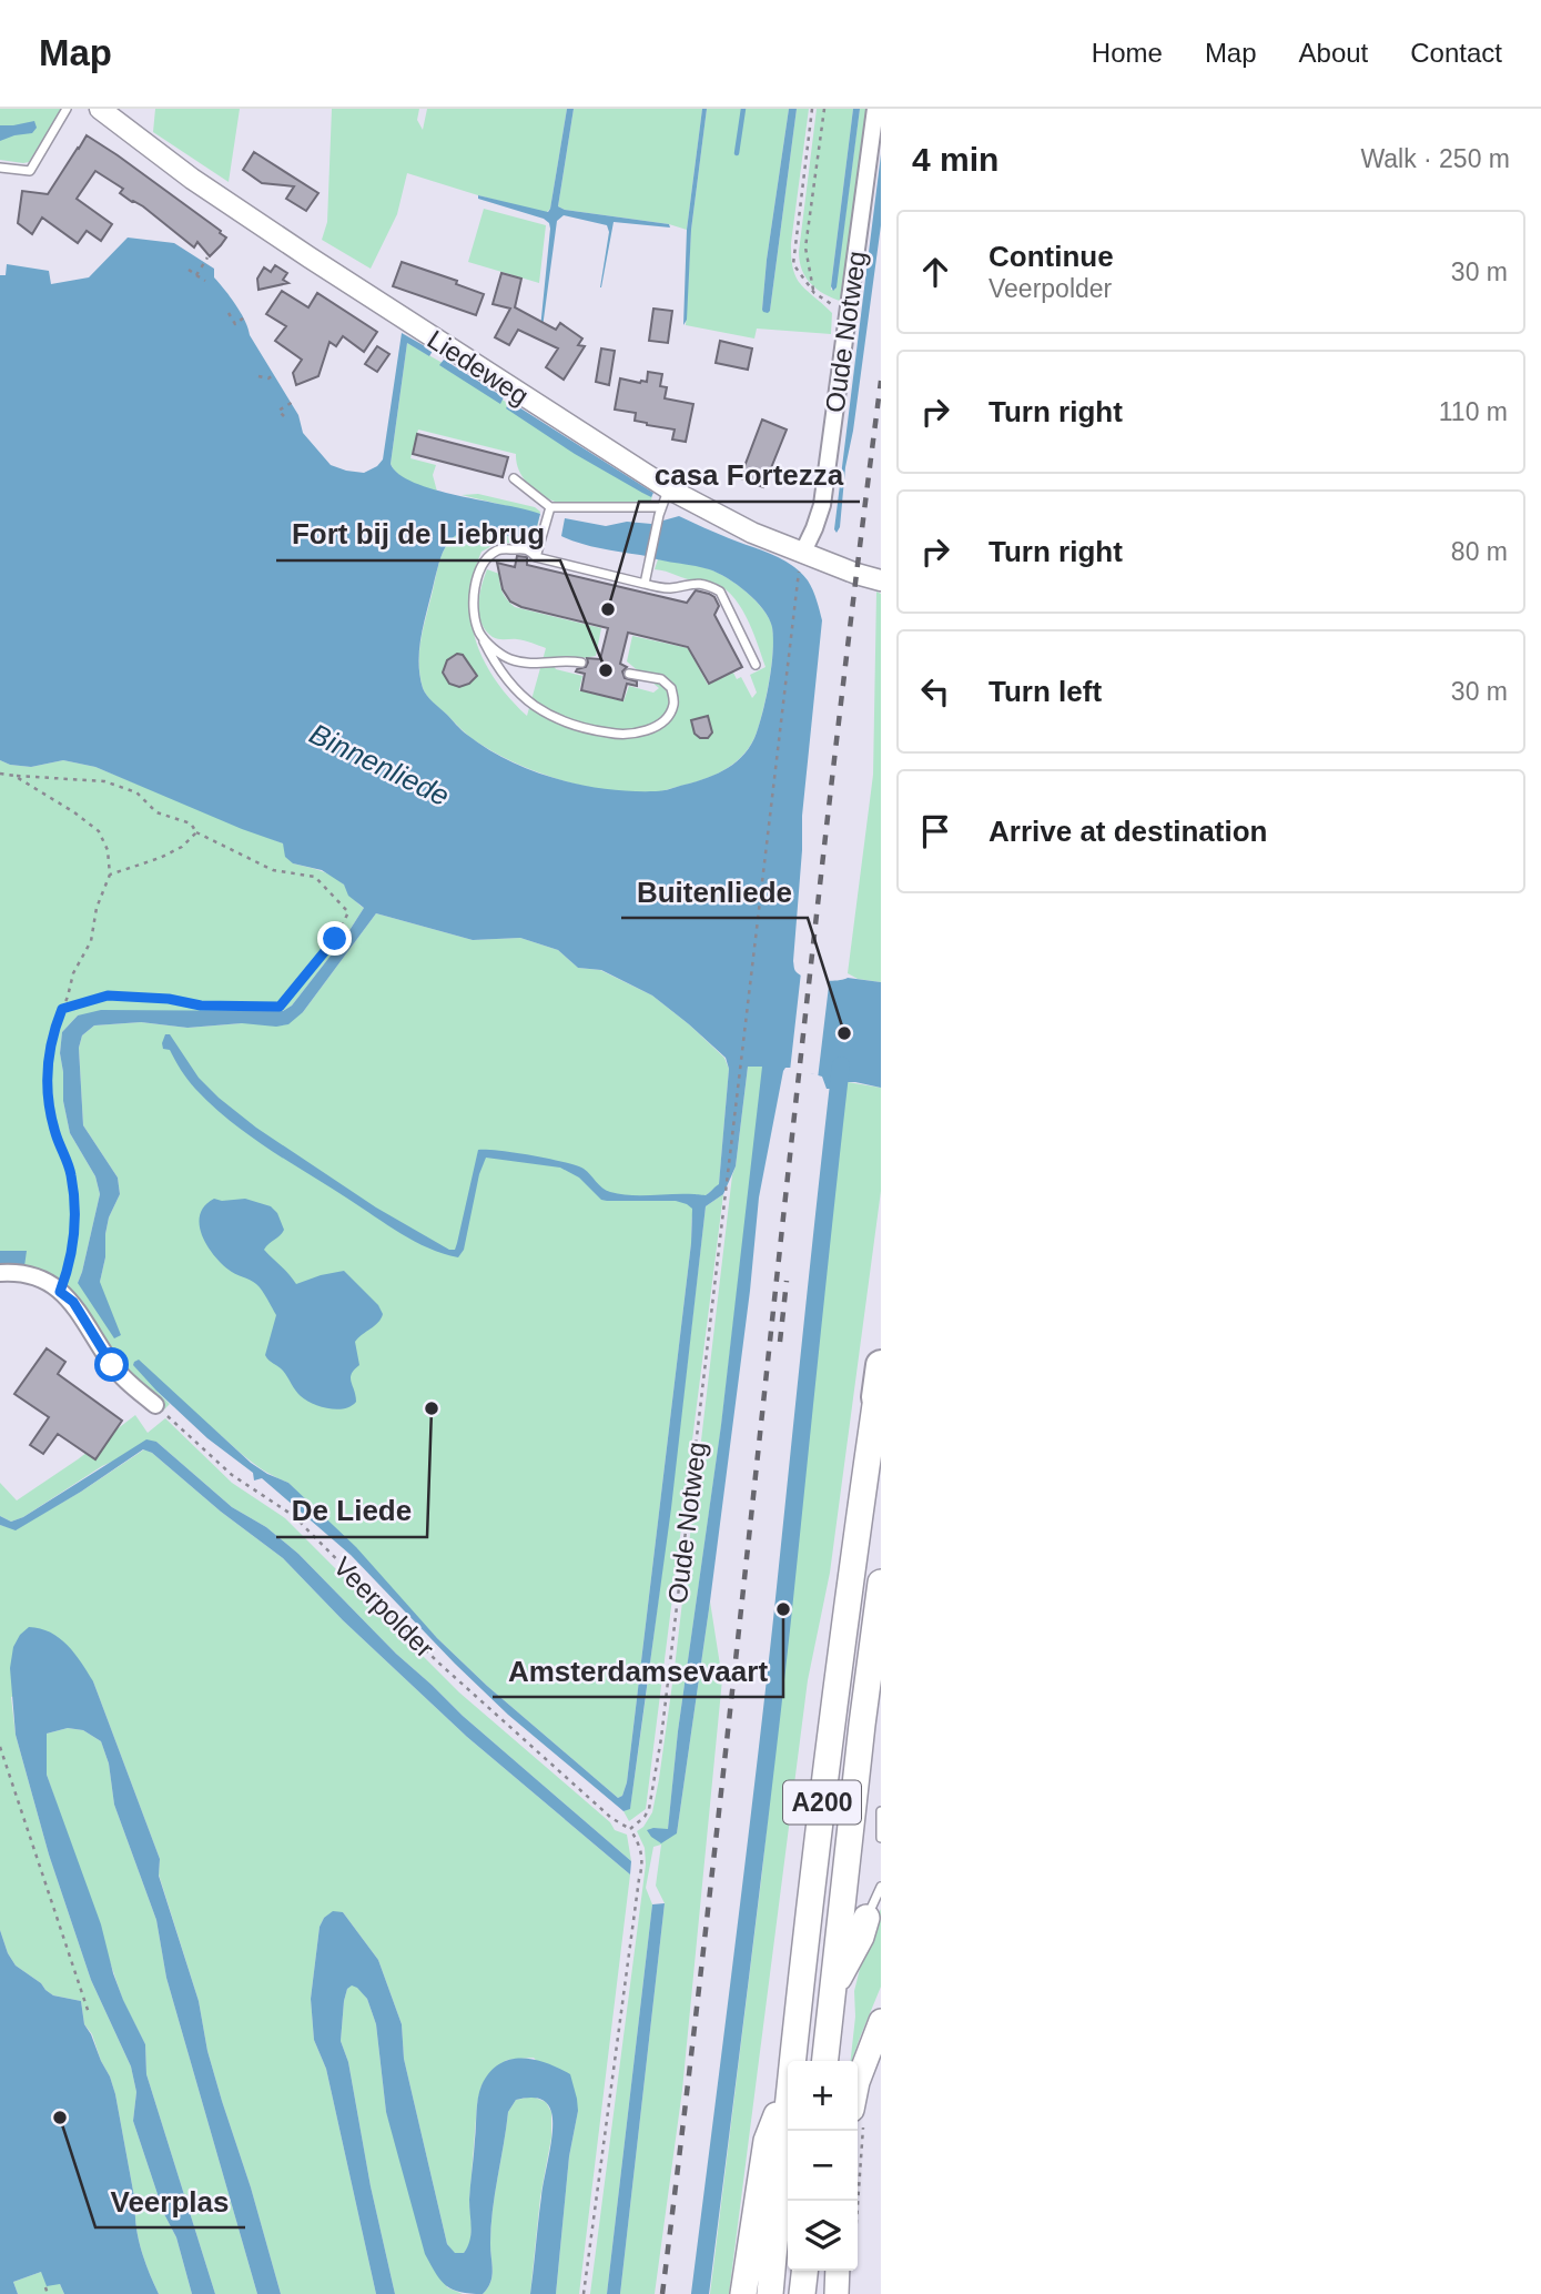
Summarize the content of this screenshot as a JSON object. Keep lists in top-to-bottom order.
{
  "streets": {
    "highway": ["A200"],
    "street": ["Oude Notweg", "Liedeweg"],
    "path": ["Veerpolder"]
  },
  "crossings": [
    ["Oude Notweg", "Liedeweg"],
    ["Oude Notweg", "Veerpolder"]
  ],
  "water": ["Binnenliede"],
  "places": [
    "casa Fortezza",
    "Fort bij de Liebrug",
    "Buitenliede",
    "De Liede",
    "Amsterdamsevaart",
    "Veerplas"
  ],
  "page": {
    "header": "Map",
    "nav": [
      "Home",
      "Map",
      "About",
      "Contact"
    ],
    "heading": ["4 min", "Walk · 250 m"],
    "list": [
      ["Continue", "Veerpolder", "30 m"],
      ["Turn right", "110 m"],
      ["Turn right", "80 m"],
      ["Turn left", "30 m"],
      "Arrive at destination"
    ],
    "map_buttons": ["+", "−"]
  }
}
